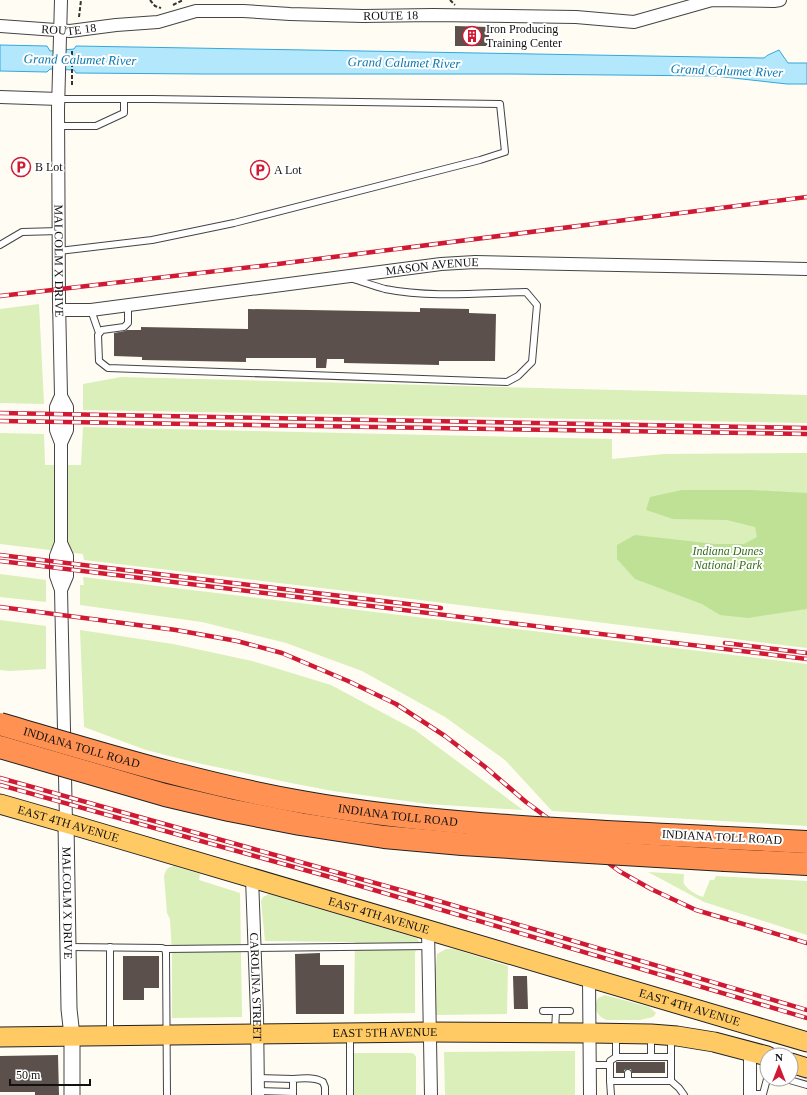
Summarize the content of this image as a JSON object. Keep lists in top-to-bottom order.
{
  "streets": {
    "highway": ["INDIANA TOLL ROAD"],
    "main road": ["EAST 4TH AVENUE", "EAST 5TH AVENUE"],
    "street": [
      "ROUTE 18",
      "MALCOLM X DRIVE",
      "MASON AVENUE",
      "CAROLINA STREET"
    ]
  },
  "crossings": [
    ["ROUTE 18", "MALCOLM X DRIVE"],
    ["MALCOLM X DRIVE", "MASON AVENUE"],
    ["MALCOLM X DRIVE", "EAST 4TH AVENUE"],
    ["MALCOLM X DRIVE", "EAST 5TH AVENUE"],
    ["EAST 4TH AVENUE", "CAROLINA STREET"],
    ["CAROLINA STREET", "EAST 5TH AVENUE"]
  ],
  "water": ["Grand Calumet River"],
  "parks": ["Indiana Dunes National Park"],
  "places": {
    "building": ["Iron Producing Training Center"],
    "parking": ["B Lot", "A Lot"]
  },
  "scale_bar": "50 m",
  "north": "top"
}
